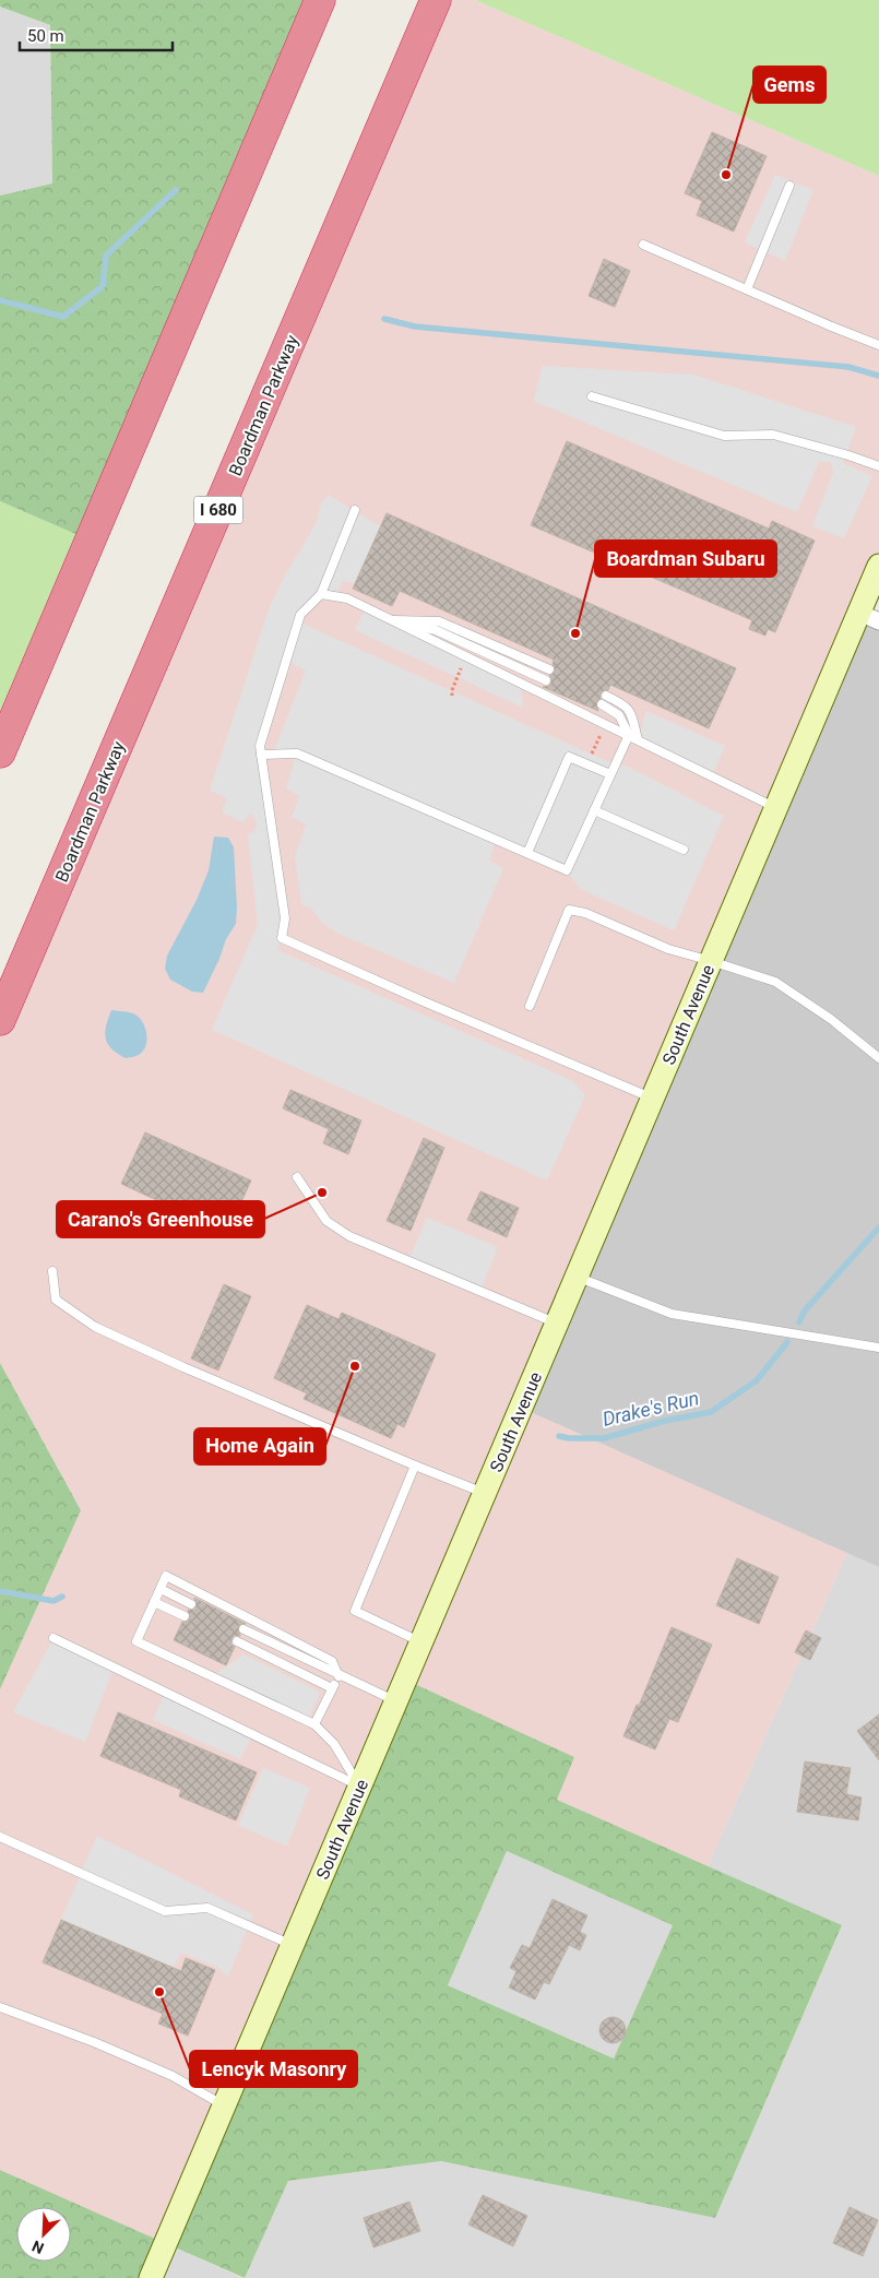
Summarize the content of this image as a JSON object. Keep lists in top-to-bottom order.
{
  "streets": {
    "highway": ["Boardman Parkway", "I 680"],
    "main road": ["South Avenue"]
  },
  "water": ["Drake's Run"],
  "places": [
    "Gems",
    "Boardman Subaru",
    "Carano's Greenhouse",
    "Home Again",
    "Lencyk Masonry"
  ],
  "scale_bar": "50 m",
  "north": "bottom left"
}
